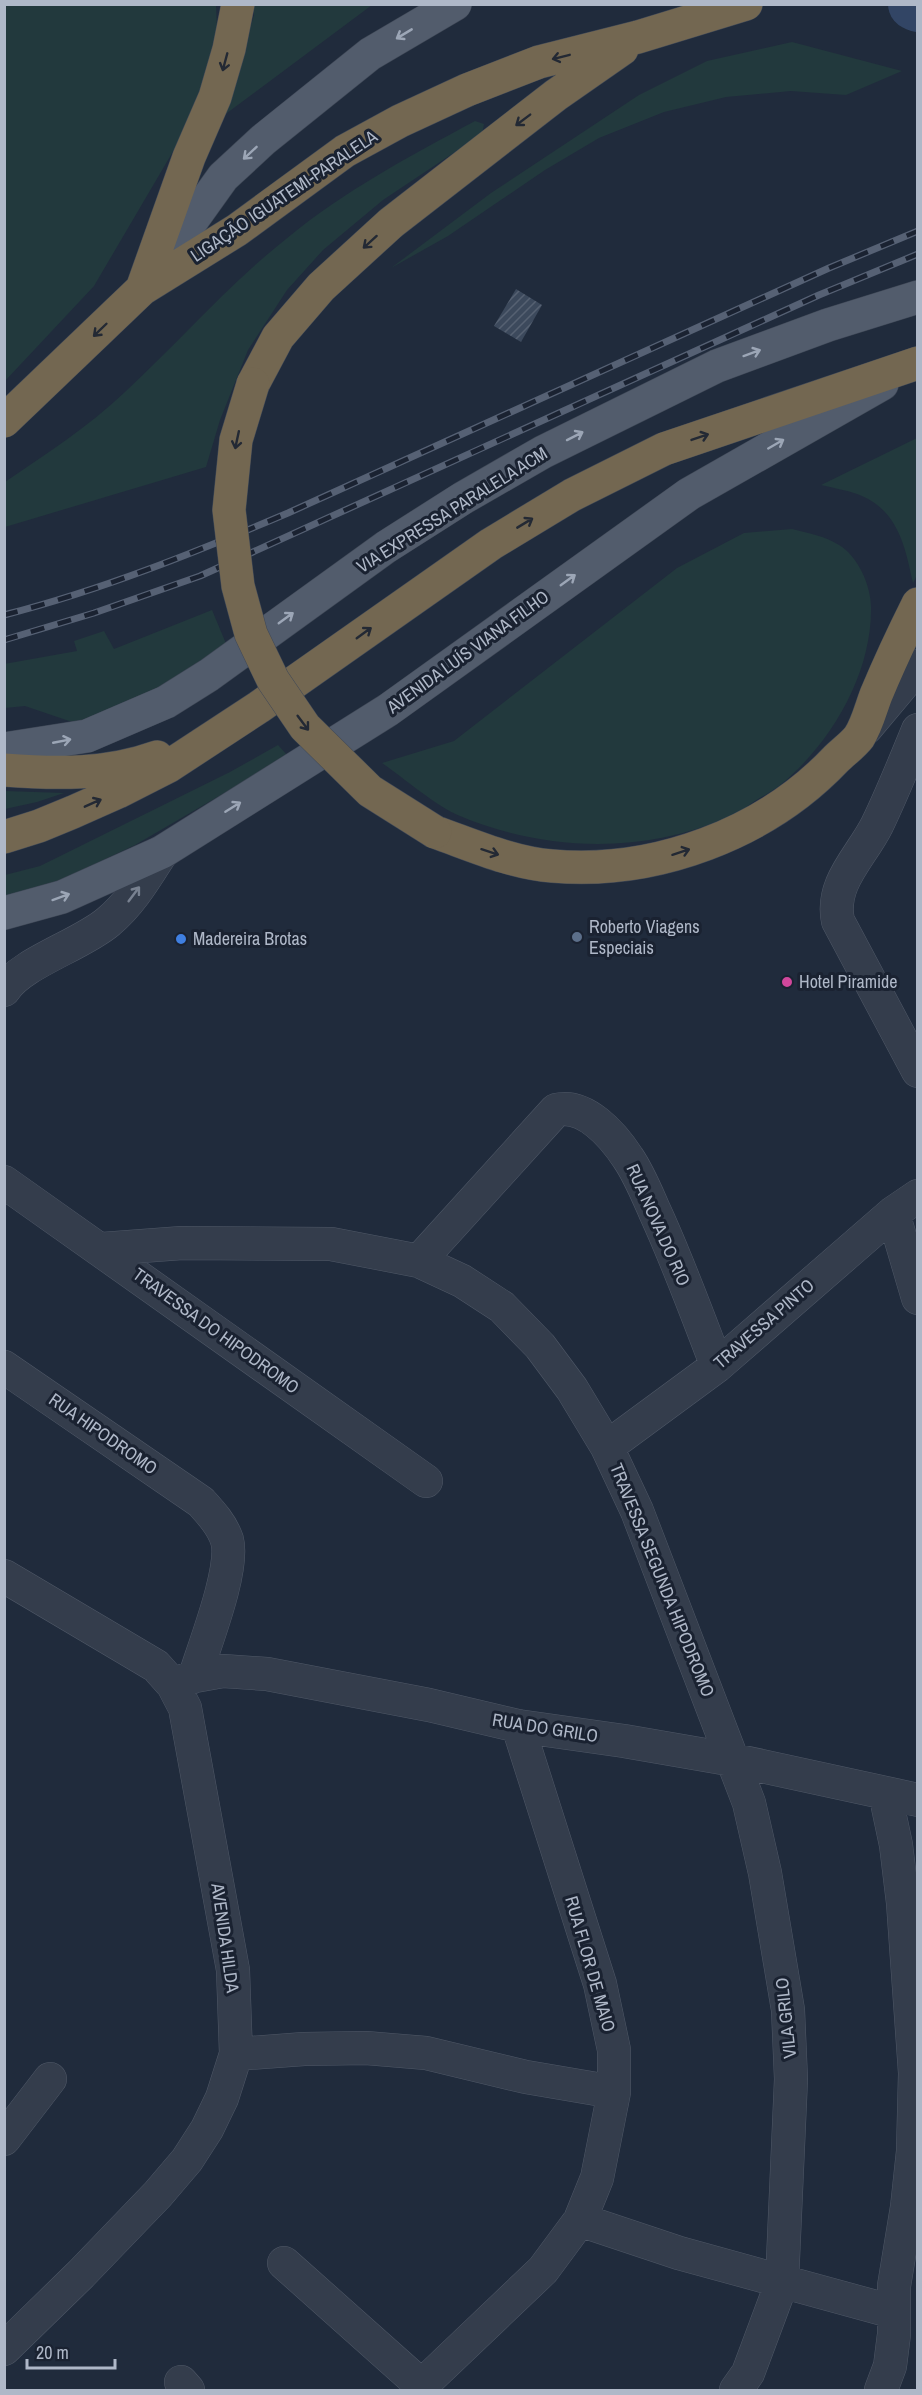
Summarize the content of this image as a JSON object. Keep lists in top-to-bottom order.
{
  "streets": {
    "highway": ["LIGAÇÃO IGUATEMI-PARALELA"],
    "main road": ["VIA EXPRESSA PARALELA ACM", "AVENIDA LUÍS VIANA FILHO"],
    "street": [
      "RUA NOVA DO RIO",
      "TRAVESSA PINTO",
      "TRAVESSA DO HIPODROMO",
      "RUA HIPODROMO",
      "TRAVESSA SEGUNDA HIPODROMO",
      "RUA DO GRILO",
      "AVENIDA HILDA",
      "RUA FLOR DE MAIO",
      "VILA GRILO"
    ]
  },
  "crossings": [
    ["RUA NOVA DO RIO", "TRAVESSA PINTO"],
    ["RUA NOVA DO RIO", "TRAVESSA SEGUNDA HIPODROMO"],
    ["TRAVESSA PINTO", "TRAVESSA SEGUNDA HIPODROMO"],
    ["TRAVESSA DO HIPODROMO", "TRAVESSA SEGUNDA HIPODROMO"],
    ["RUA HIPODROMO", "RUA DO GRILO"],
    ["RUA HIPODROMO", "AVENIDA HILDA"],
    ["TRAVESSA SEGUNDA HIPODROMO", "RUA DO GRILO"],
    ["TRAVESSA SEGUNDA HIPODROMO", "VILA GRILO"],
    ["RUA DO GRILO", "AVENIDA HILDA"],
    ["RUA DO GRILO", "RUA FLOR DE MAIO"],
    ["RUA DO GRILO", "VILA GRILO"]
  ],
  "one_way": ["LIGAÇÃO IGUATEMI-PARALELA", "VIA EXPRESSA PARALELA ACM", "AVENIDA LUÍS VIANA FILHO"],
  "places": ["Roberto Viagens Especiais", "Madereira Brotas", "Hotel Piramide"],
  "scale_bar": "20 m"
}
